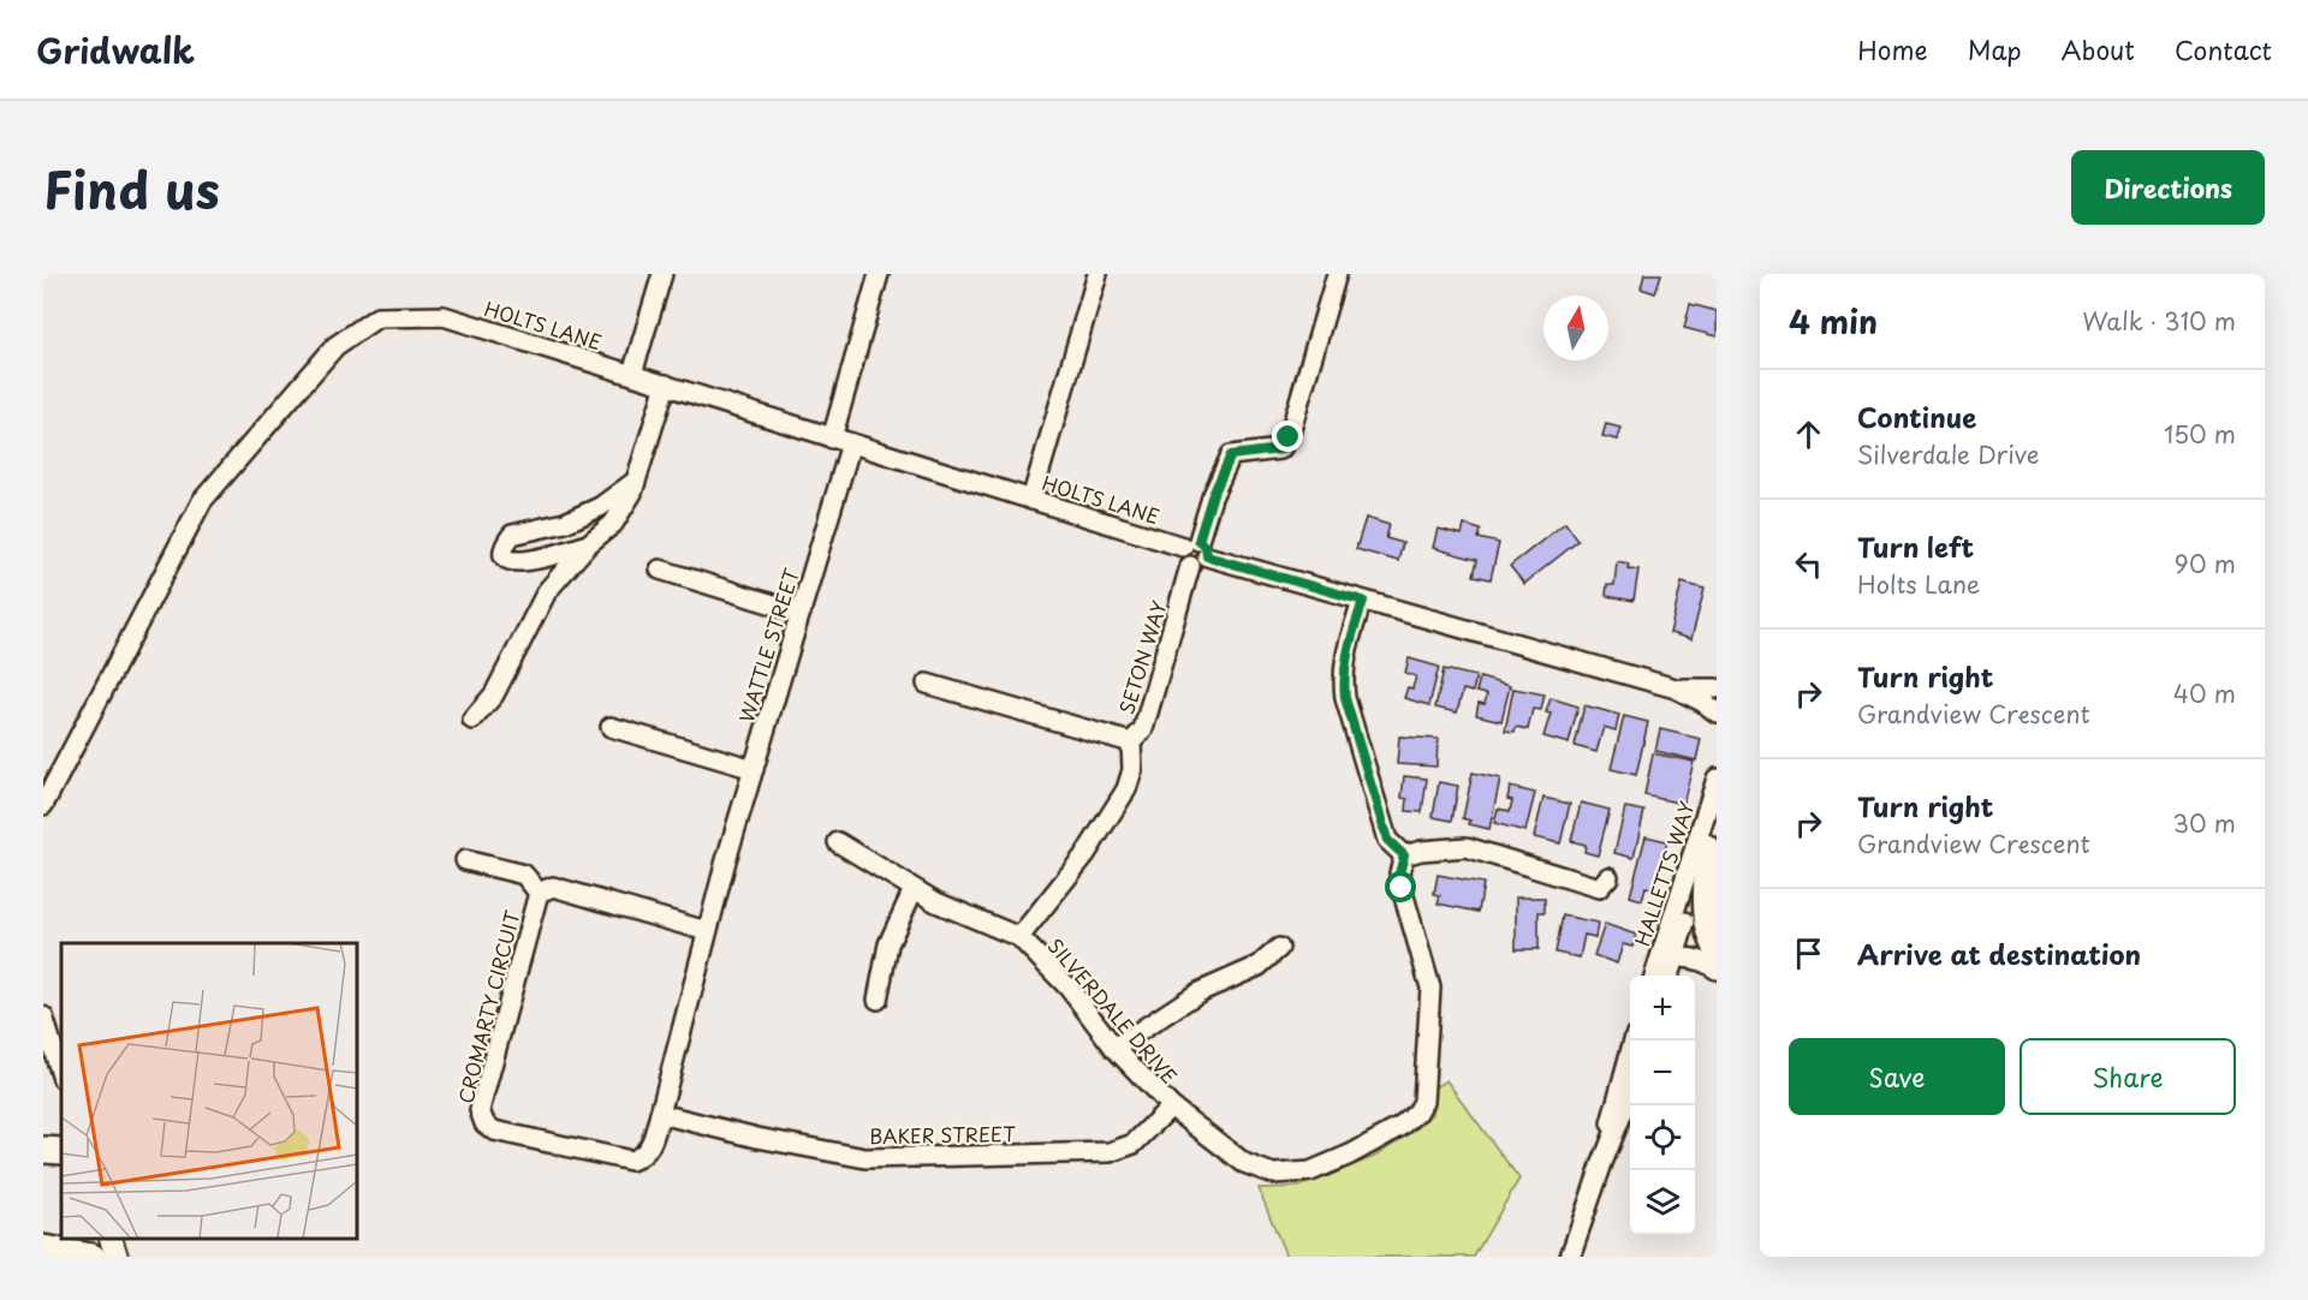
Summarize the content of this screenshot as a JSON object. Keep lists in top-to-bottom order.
{
  "streets": {
    "street": [
      "HOLTS LANE",
      "WATTLE STREET",
      "SETON WAY",
      "HALLETTS WAY",
      "CROMARTY CIRCUIT",
      "SILVERDALE DRIVE",
      "BAKER STREET"
    ]
  },
  "crossings": [
    ["HOLTS LANE", "WATTLE STREET"],
    ["HOLTS LANE", "SETON WAY"],
    ["WATTLE STREET", "CROMARTY CIRCUIT"],
    ["SETON WAY", "SILVERDALE DRIVE"],
    ["CROMARTY CIRCUIT", "BAKER STREET"],
    ["SILVERDALE DRIVE", "BAKER STREET"]
  ],
  "north": "top",
  "page": {
    "header": "Gridwalk",
    "nav": [
      "Home",
      "Map",
      "About",
      "Contact"
    ],
    "title": "Find us",
    "buttons": [
      "Directions",
      ["Save", "Share"]
    ],
    "heading": ["4 min", "Walk · 310 m"],
    "list": [
      ["Continue", "Silverdale Drive", "150 m"],
      ["Turn left", "Holts Lane", "90 m"],
      ["Turn right", "Grandview Crescent", "40 m"],
      ["Turn right", "Grandview Crescent", "30 m"],
      "Arrive at destination"
    ],
    "map_buttons": ["+", "−"]
  }
}
